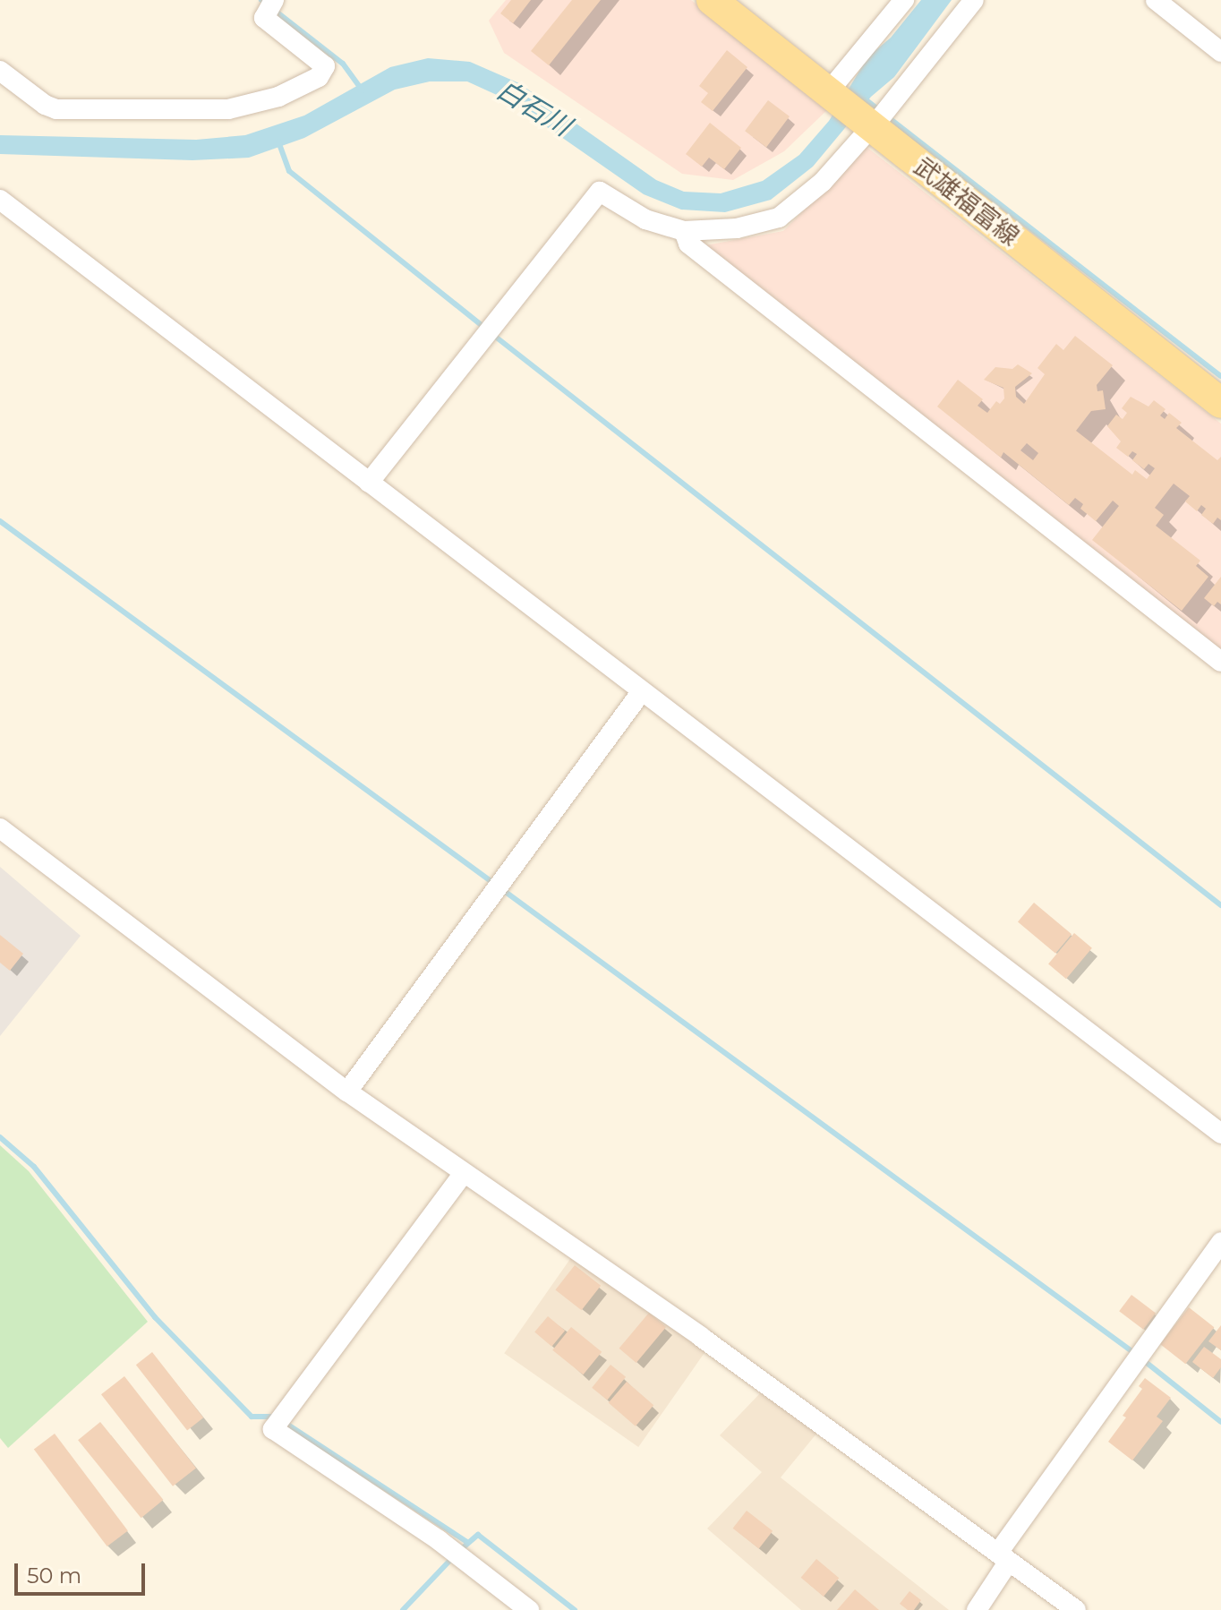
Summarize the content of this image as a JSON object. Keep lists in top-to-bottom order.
{
  "streets": {
    "main road": ["武雄福富線"]
  },
  "water": ["白石川"],
  "scale_bar": "50 m"
}
